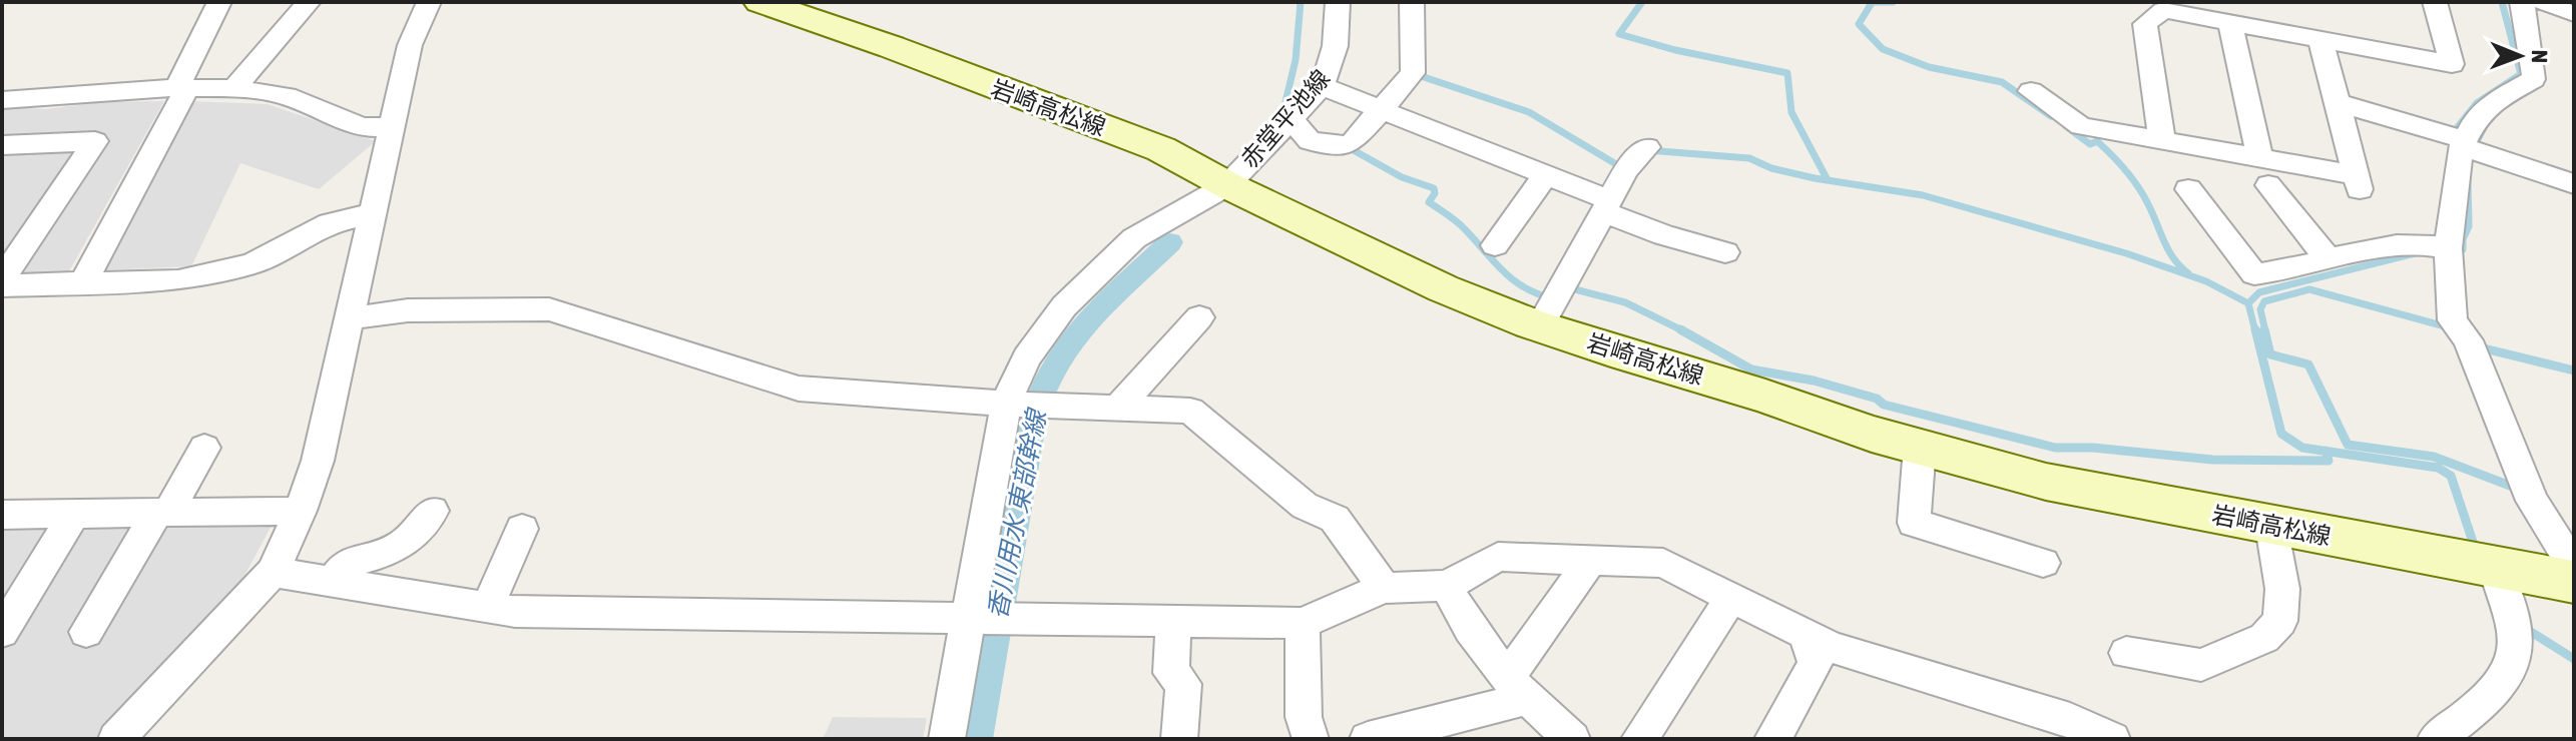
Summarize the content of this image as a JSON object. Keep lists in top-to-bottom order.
{
  "streets": {
    "main road": ["岩崎高松線"],
    "street": ["赤堂平池線"]
  },
  "crossings": [
    ["岩崎高松線", "赤堂平池線"]
  ],
  "water": ["香川用水 東部幹線"],
  "north": "right"
}
